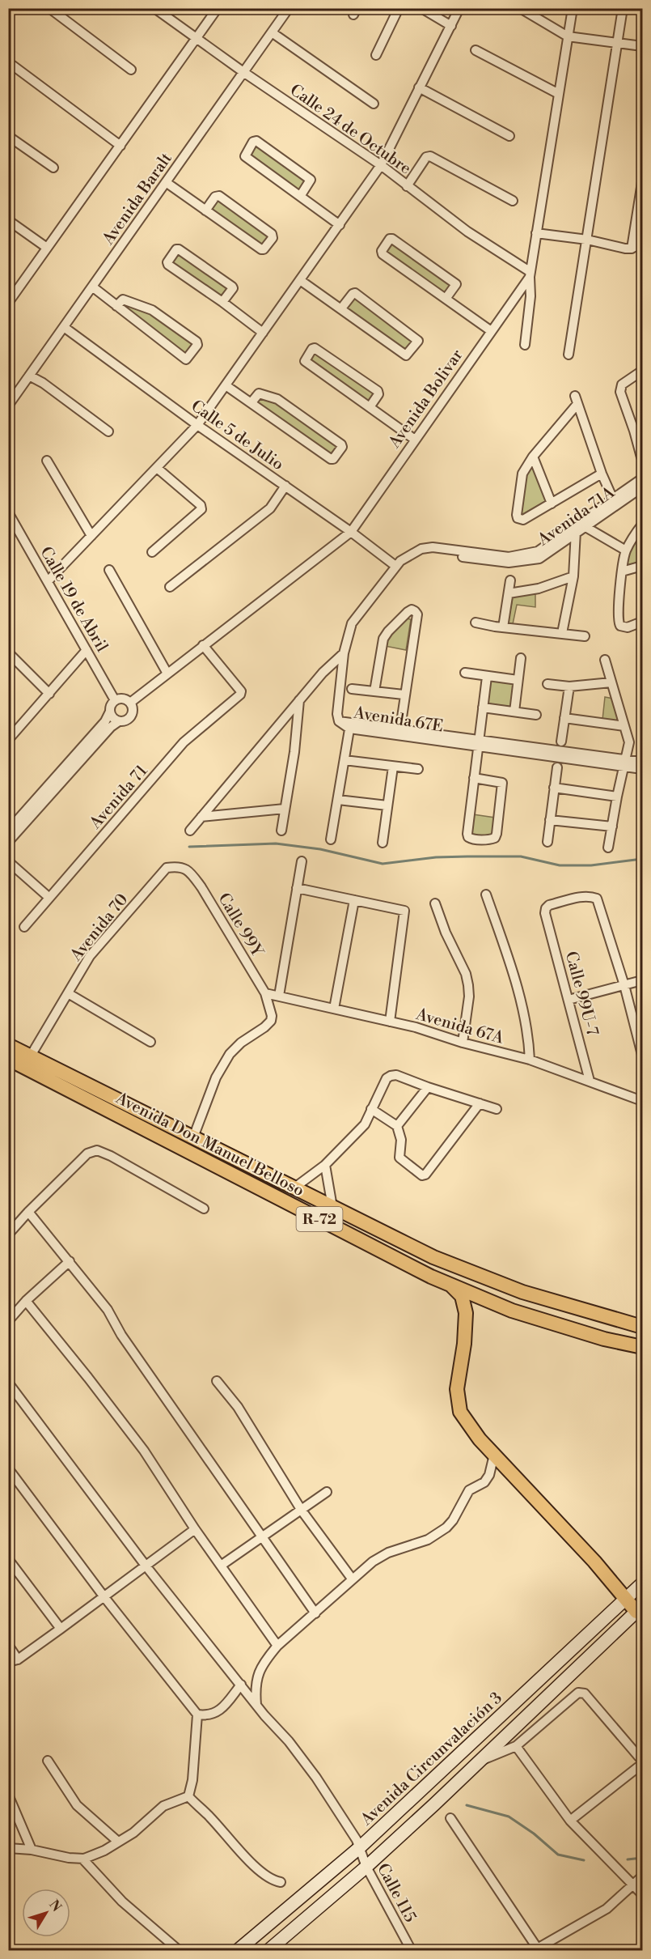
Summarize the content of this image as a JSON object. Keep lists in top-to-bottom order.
{
  "streets": {
    "main road": ["Avenida Don Manuel Belloso", "R-72", "Avenida Circunvalación 3"],
    "street": [
      "Calle 24 de Octubre",
      "Avenida Baralt",
      "Avenida Bolivar",
      "Calle 5 de Julio",
      "Avenida 71A",
      "Calle 19 de Abril",
      "Avenida 67E",
      "Avenida 71",
      "Calle 99Y",
      "Avenida 70",
      "Calle 99U-7",
      "Avenida 67A",
      "Calle 115"
    ]
  },
  "crossings": [
    ["Calle 24 de Octubre", "Avenida Baralt"],
    ["Calle 24 de Octubre", "Avenida Bolivar"],
    ["Avenida Baralt", "Calle 5 de Julio"],
    ["Avenida Bolivar", "Calle 5 de Julio"],
    ["Avenida Bolivar", "Calle 19 de Abril"],
    ["Avenida Bolivar", "Avenida 71"],
    ["Calle 5 de Julio", "Avenida 71A"],
    ["Calle 99Y", "Avenida 70"],
    ["Calle 99Y", "Avenida 67A"],
    ["Calle 99Y", "Avenida Don Manuel Belloso"],
    ["Avenida 70", "Avenida Don Manuel Belloso"],
    ["Calle 99U-7", "Avenida 67A"],
    ["Avenida Circunvalación 3", "Calle 115"]
  ],
  "north": "top right"
}
